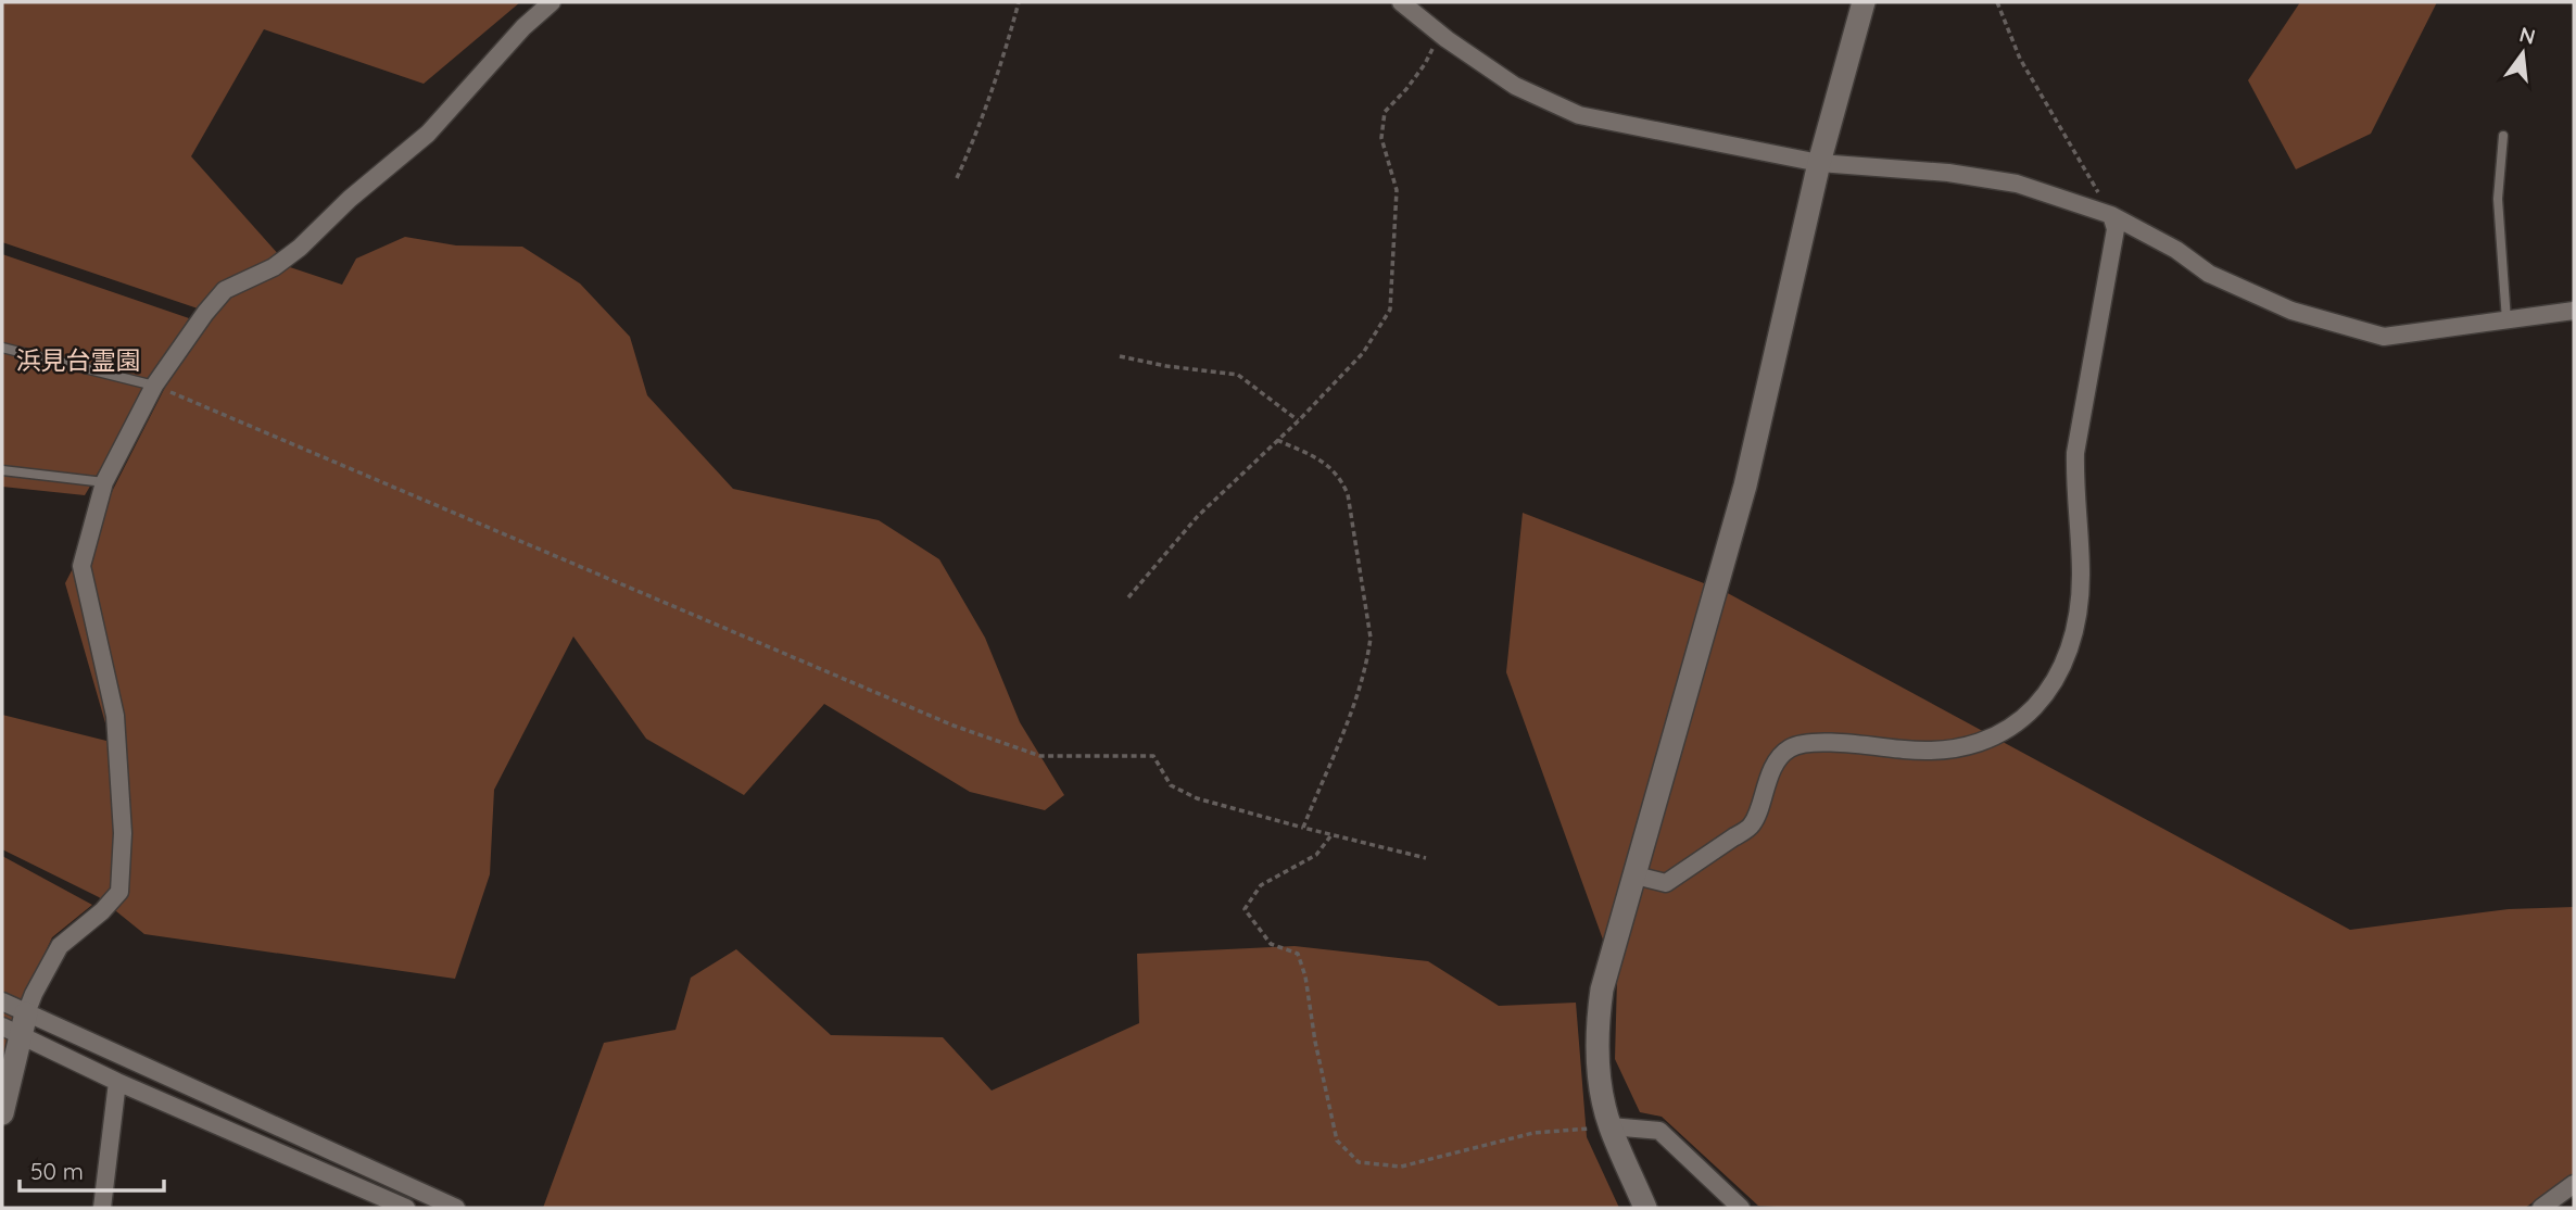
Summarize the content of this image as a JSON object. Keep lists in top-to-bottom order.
{
  "parks": ["浜見台霊園"],
  "scale_bar": "50 m",
  "north": "top"
}
